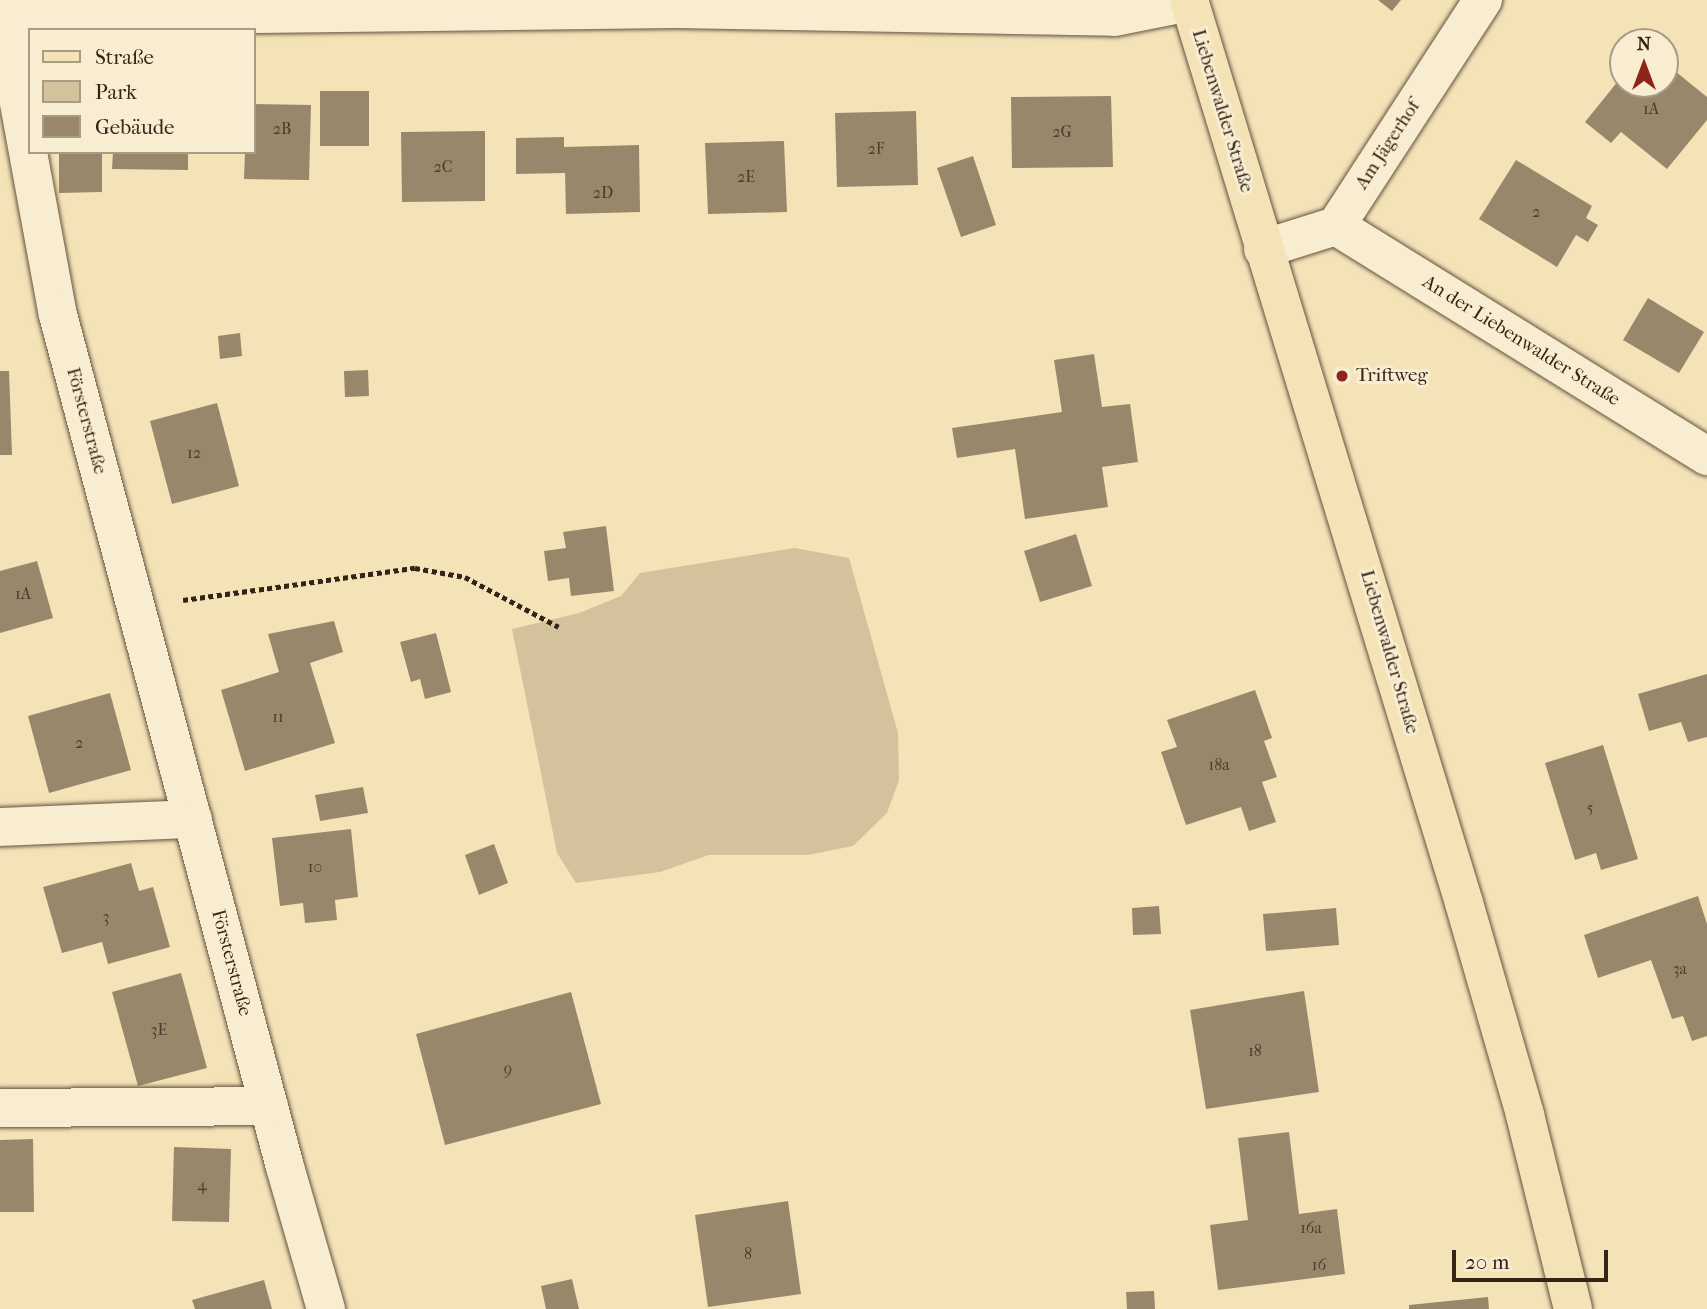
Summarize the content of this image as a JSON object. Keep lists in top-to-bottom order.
{
  "streets": {
    "main road": ["Liebenwalder Straße"],
    "street": ["Am Jägerhof", "An der Liebenwalder Straße", "Försterstraße"]
  },
  "crossings": [
    ["Am Jägerhof", "An der Liebenwalder Straße"]
  ],
  "places": ["Triftweg"],
  "house_numbers": [
    "1A",
    "2B",
    "2G",
    "2F",
    "2C",
    "2E",
    "2D",
    "2",
    "12",
    "1A",
    "11",
    "2",
    "18a",
    "5",
    "10",
    "3",
    "3a",
    "3E",
    "18",
    "9",
    "4",
    "16a",
    "8",
    "16"
  ],
  "legend": ["Straße", "Park", "Gebäude"],
  "scale_bar": "20 m",
  "north": "top"
}
